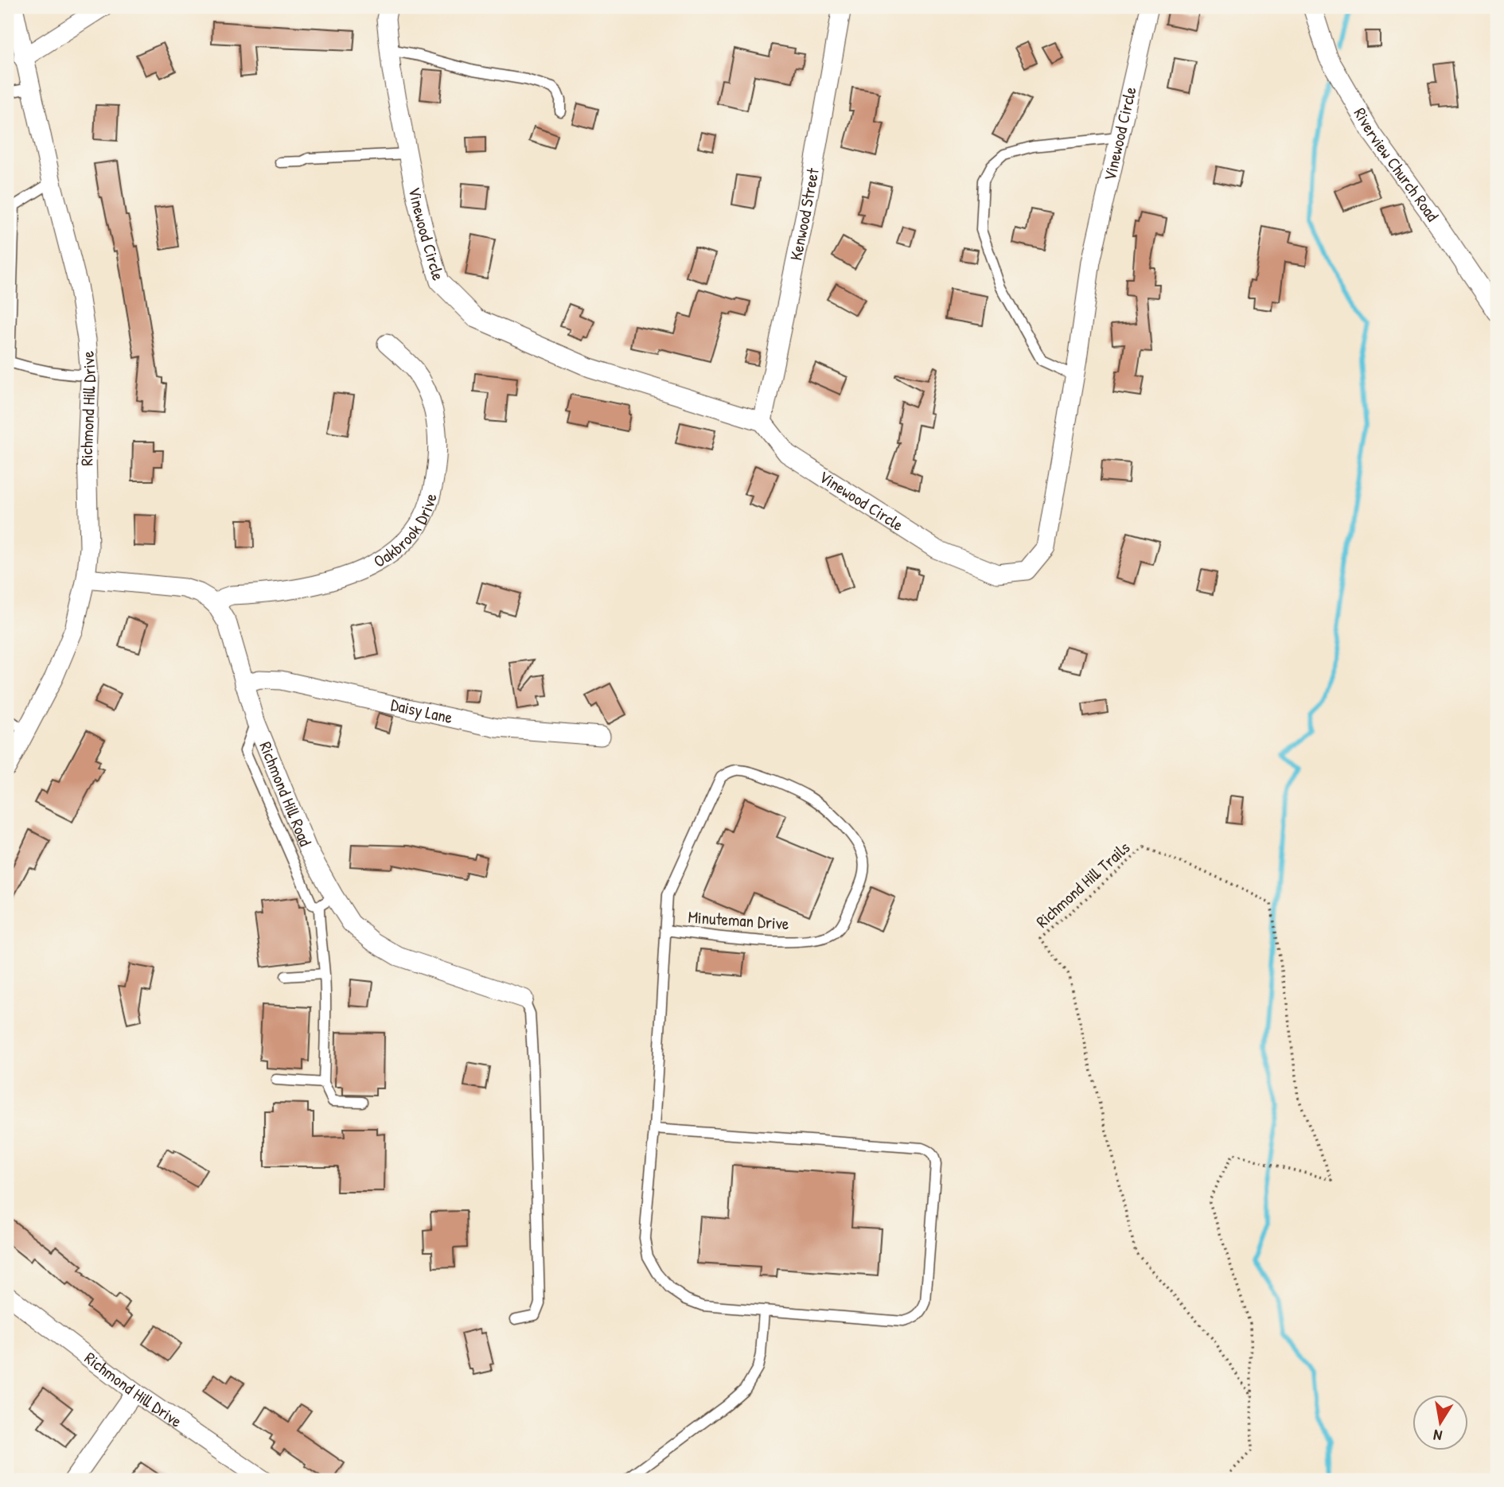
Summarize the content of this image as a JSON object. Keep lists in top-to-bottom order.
{
  "streets": {
    "street": [
      "Vinewood Circle",
      "Riverview Church Road",
      "Kenwood Street",
      "Richmond Hill Drive",
      "Oakbrook Drive",
      "Daisy Lane",
      "Richmond Hill Road"
    ],
    "lane": ["Minuteman Drive"],
    "path": ["Richmond Hill Trails"]
  },
  "crossings": [
    ["Vinewood Circle", "Kenwood Street"],
    ["Oakbrook Drive", "Richmond Hill Road"],
    ["Daisy Lane", "Richmond Hill Road"]
  ],
  "north": "bottom"
}
